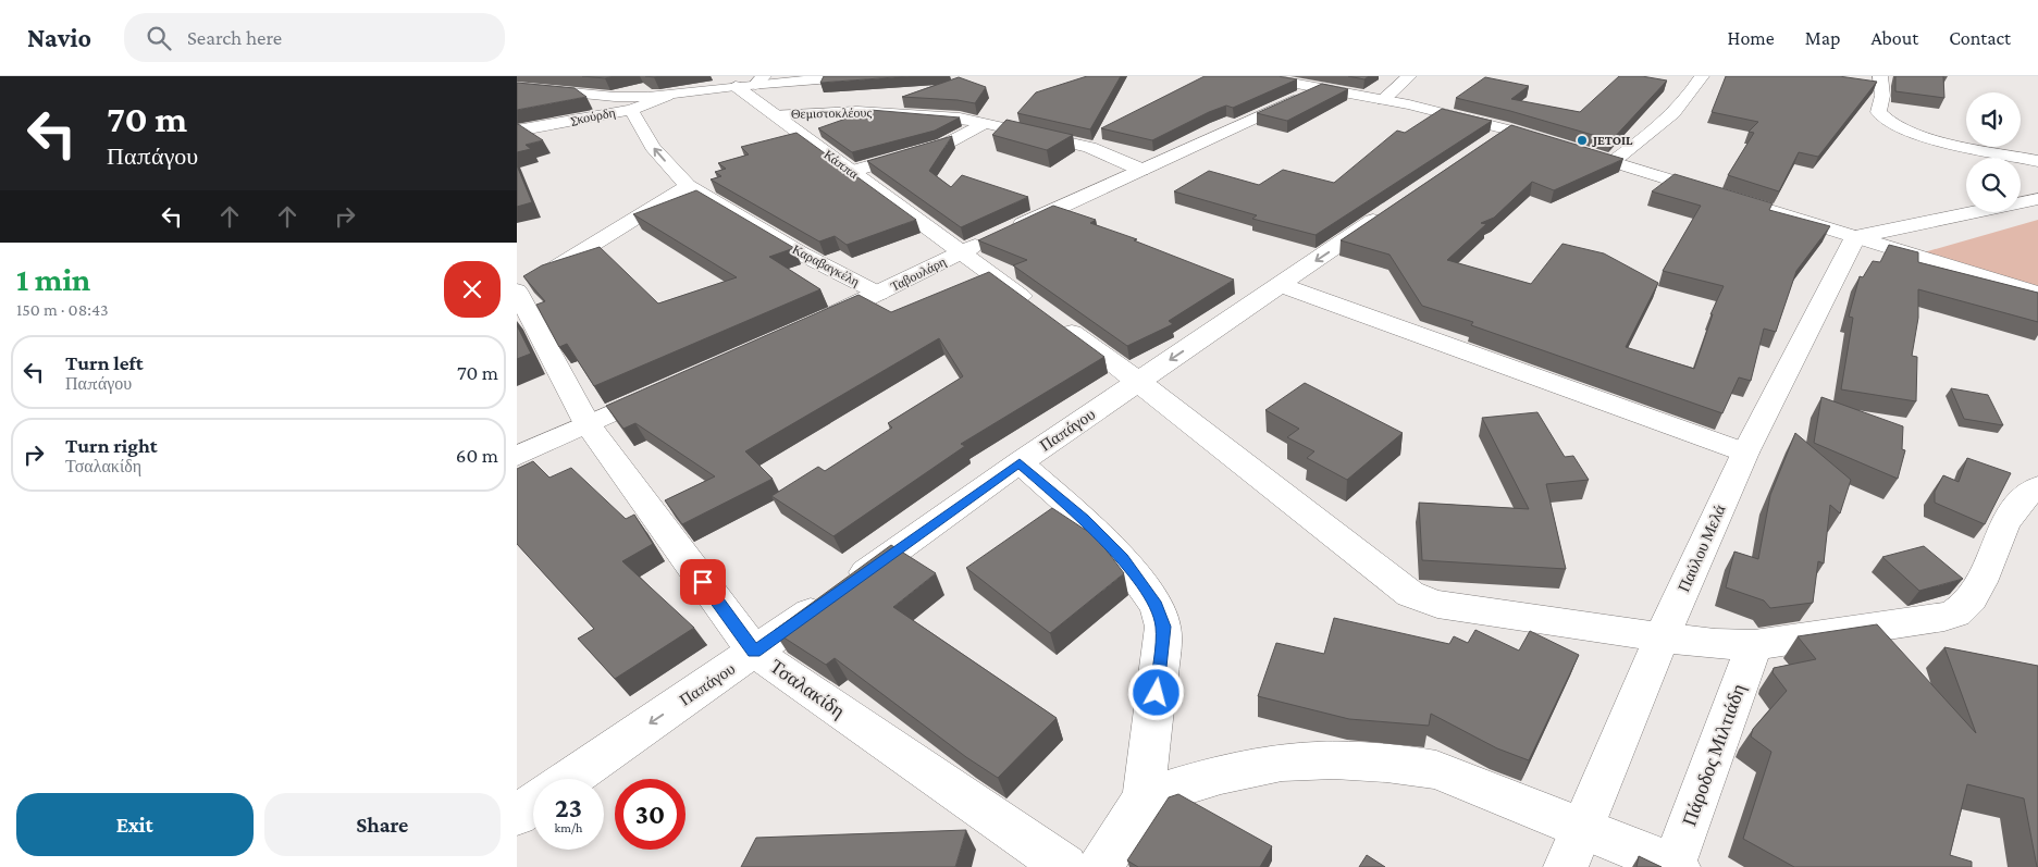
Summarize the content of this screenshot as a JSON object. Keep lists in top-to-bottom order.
{
  "streets": {
    "street": [
      "Θεμιστοκλέους",
      "Σκούρδη",
      "Κάππα",
      "Καραβαγκέλη",
      "Ταβουλάρη",
      "Παπάγου",
      "Παύλου Μελά",
      "Τσαλακίδη",
      "Πάροδος Μιλτιάδη"
    ]
  },
  "crossings": [
    ["Θεμιστοκλέους", "Κάππα"],
    ["Θεμιστοκλέους", "Ταβουλάρη"],
    ["Σκούρδη", "Καραβαγκέλη"],
    ["Κάππα", "Ταβουλάρη"],
    ["Κάππα", "Παπάγου"],
    ["Κάππα", "Παύλου Μελά"],
    ["Κάππα", "Πάροδος Μιλτιάδη"],
    ["Καραβαγκέλη", "Ταβουλάρη"],
    ["Παπάγου", "Τσαλακίδη"]
  ],
  "one_way": ["Παπάγου"],
  "places": ["JETOIL"],
  "page": {
    "header": "Navio",
    "search": "Search here",
    "nav": [
      "Home",
      "Map",
      "About",
      "Contact"
    ],
    "turn": ["70 m", "Παπάγου"],
    "heading": ["1 min", "150 m · 08:43"],
    "list": [
      {
        "name": "Turn left",
        "note": "Παπάγου",
        "value": "70 m"
      },
      {
        "name": "Turn right",
        "note": "Τσαλακίδη",
        "value": "60 m"
      }
    ],
    "speed": "23 km/h",
    "limit": "30",
    "buttons": ["Exit", "Share"]
  }
}
